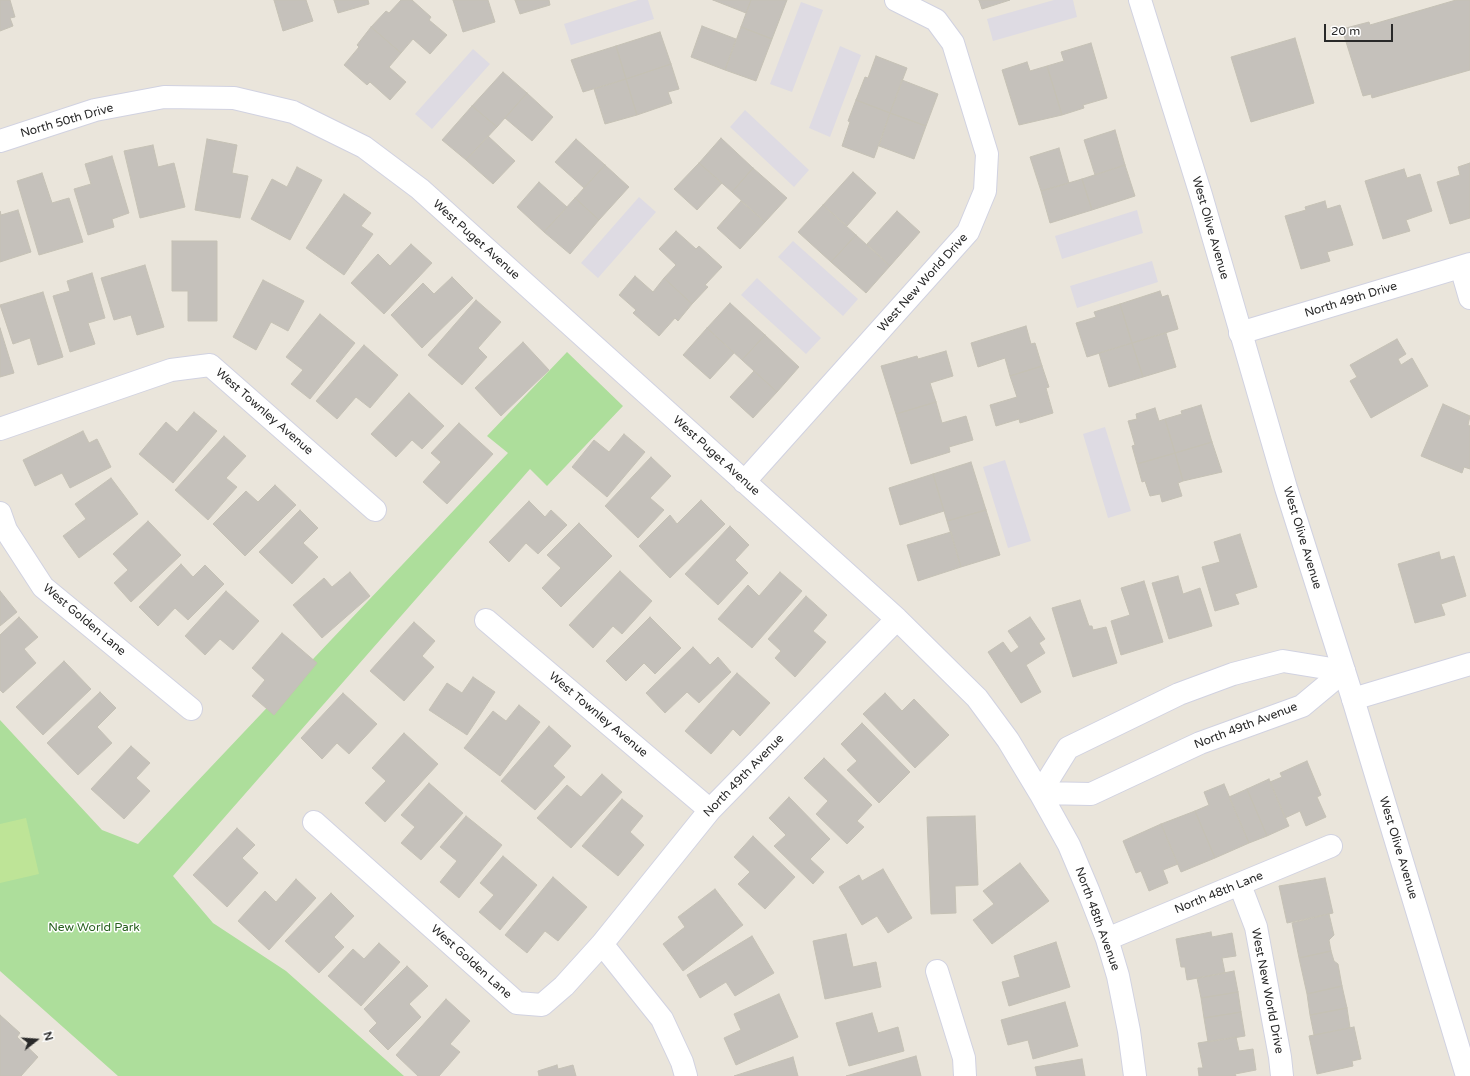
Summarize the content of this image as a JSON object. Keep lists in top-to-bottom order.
{
  "streets": {
    "street": [
      "North 50th Drive",
      "West Olive Avenue",
      "West Puget Avenue",
      "West New World Drive",
      "North 49th Drive",
      "West Townley Avenue",
      "West Golden Lane",
      "North 49th Avenue",
      "North 48th Lane",
      "North 48th Avenue"
    ]
  },
  "crossings": [
    ["North 50th Drive", "West Puget Avenue"],
    ["West Olive Avenue", "North 49th Drive"],
    ["West Olive Avenue", "North 49th Avenue"],
    ["West Puget Avenue", "West New World Drive"],
    ["West Puget Avenue", "North 49th Avenue"],
    ["West Puget Avenue", "North 48th Avenue"],
    ["West New World Drive", "North 48th Lane"],
    ["West Townley Avenue", "North 49th Avenue"],
    ["West Golden Lane", "North 49th Avenue"],
    ["North 49th Avenue", "North 48th Avenue"],
    ["North 48th Lane", "North 48th Avenue"]
  ],
  "parks": ["New World Park"],
  "scale_bar": "20 m",
  "north": "right"
}
